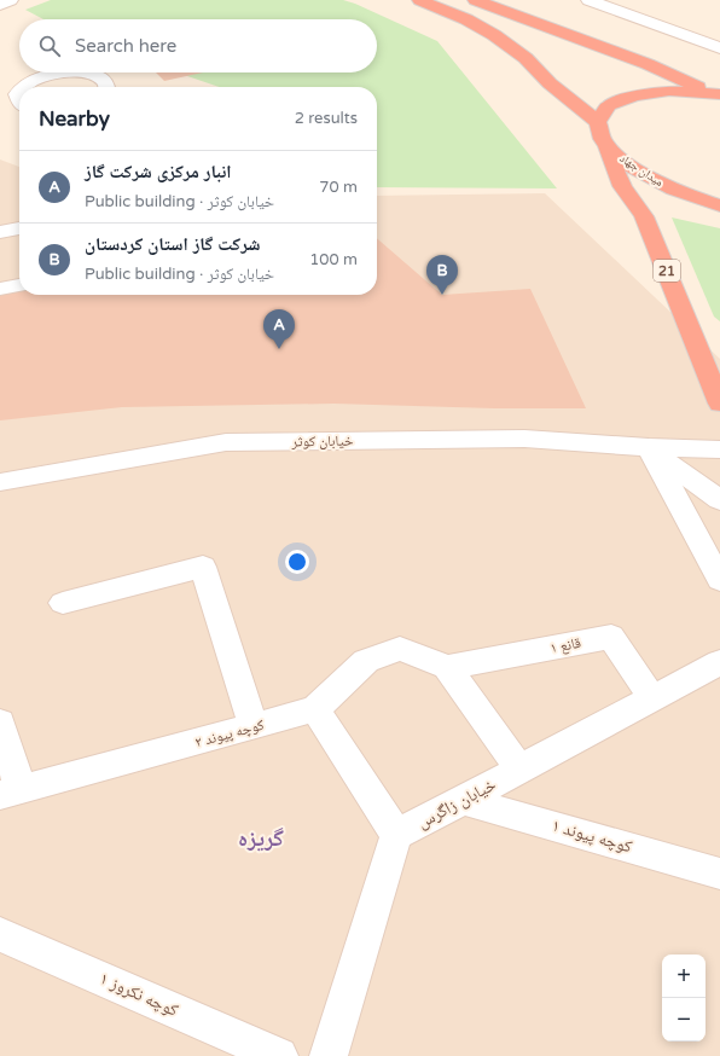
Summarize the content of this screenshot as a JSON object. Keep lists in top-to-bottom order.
{
  "streets": {
    "highway": ["میدان جهاد", "21"],
    "street": [
      "خیابان کوثر",
      "قانع ۱",
      "کوچه پیوند ۲",
      "خیابان زاگرس",
      "کوچه پیوند ۱",
      "کوچه نکروز ۱"
    ]
  },
  "crossings": [
    ["میدان جهاد", "21"],
    ["قانع ۱", "خیابان زاگرس"],
    ["خیابان زاگرس", "کوچه پیوند ۱"]
  ],
  "districts": ["گریزه"],
  "page": {
    "search": "Search here",
    "heading": ["Nearby", "2 results"],
    "list": [
      {
        "mark": "A",
        "name": "انبار مرکزی شرکت گاز",
        "note": "Public building · خیابان کوثر",
        "value": "70 m"
      },
      {
        "mark": "B",
        "name": "شرکت گاز استان کردستان",
        "note": "Public building · خیابان کوثر",
        "value": "100 m"
      }
    ],
    "pins": ["B", "A"],
    "map_buttons": ["+", "−"]
  }
}
